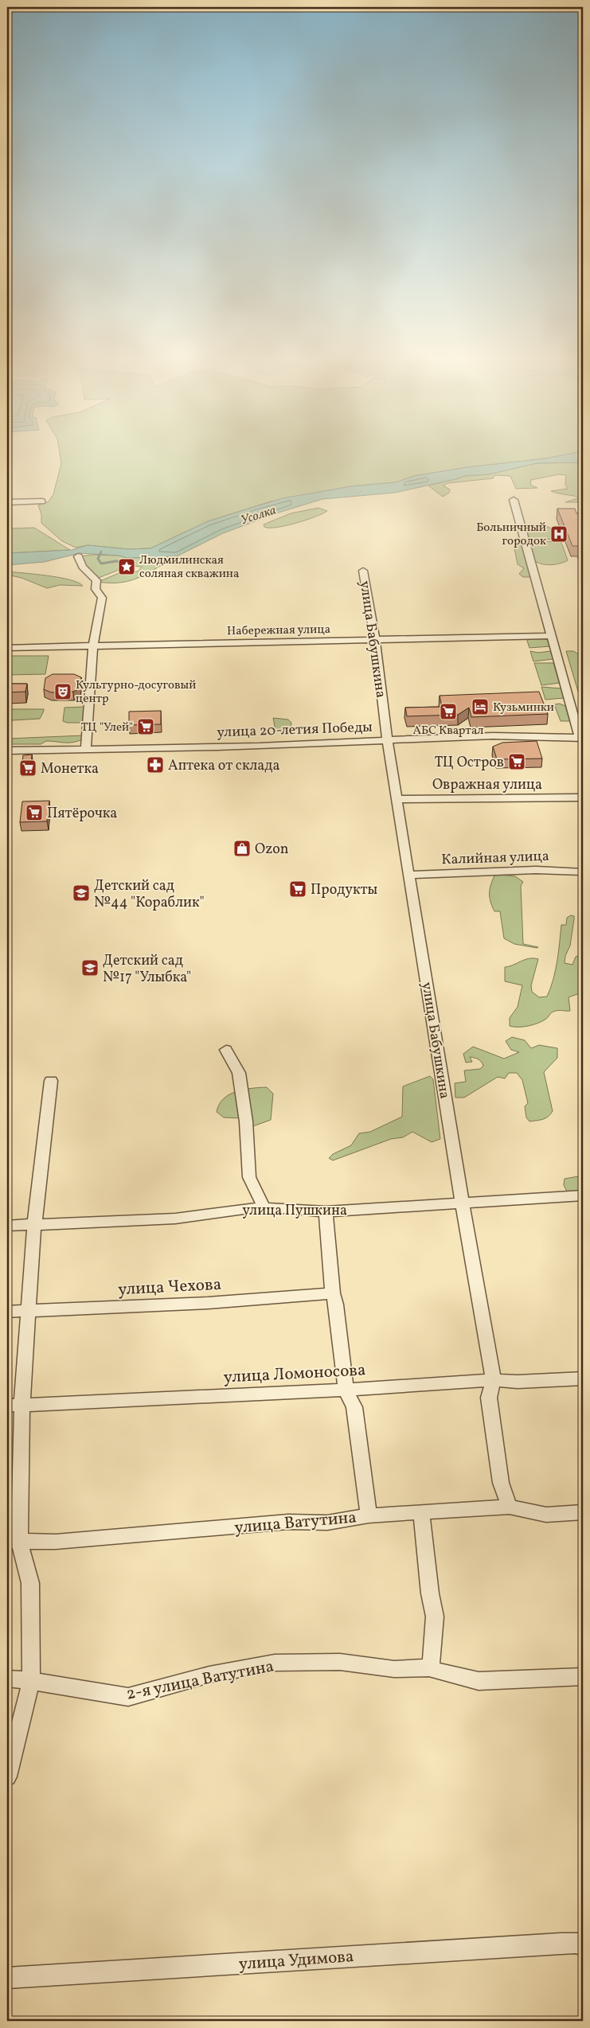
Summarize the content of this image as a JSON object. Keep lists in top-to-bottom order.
{
  "streets": {
    "street": [
      "Набережная улица",
      "улица Бабушкина",
      "улица 20-летия Победы",
      "Овражная улица",
      "Калийная улица",
      "улица Пушкина",
      "улица Чехова",
      "улица Ломоносова",
      "улица Ватутина",
      "2-я улица Ватутина",
      "улица Удимова"
    ]
  },
  "crossings": [
    ["Набережная улица", "улица Бабушкина"],
    ["улица Бабушкина", "улица 20-летия Победы"],
    ["улица Бабушкина", "Овражная улица"],
    ["улица Бабушкина", "Калийная улица"],
    ["улица Бабушкина", "улица Пушкина"],
    ["улица Бабушкина", "улица Ломоносова"],
    ["улица Бабушкина", "улица Ватутина"]
  ],
  "water": ["Усолка"],
  "places": {
    "hospital": ["Больничный городок"],
    "place": ["Людмилинская соляная скважина"],
    "theatre": ["Культурно-досуговый центр"],
    "hotel": ["Кузьминки"],
    "supermarket": [
      "АБС Квартал",
      "ТЦ \"Улей\"",
      "ТЦ Остров",
      "Монетка",
      "Пятёрочка",
      "Продукты"
    ],
    "pharmacy": ["Аптека от склада"],
    "shop": ["Ozon"],
    "school or university": ["Детский сад №44 \"Кораблик\"", "Детский сад №17 \"Улыбка\""]
  }
}
